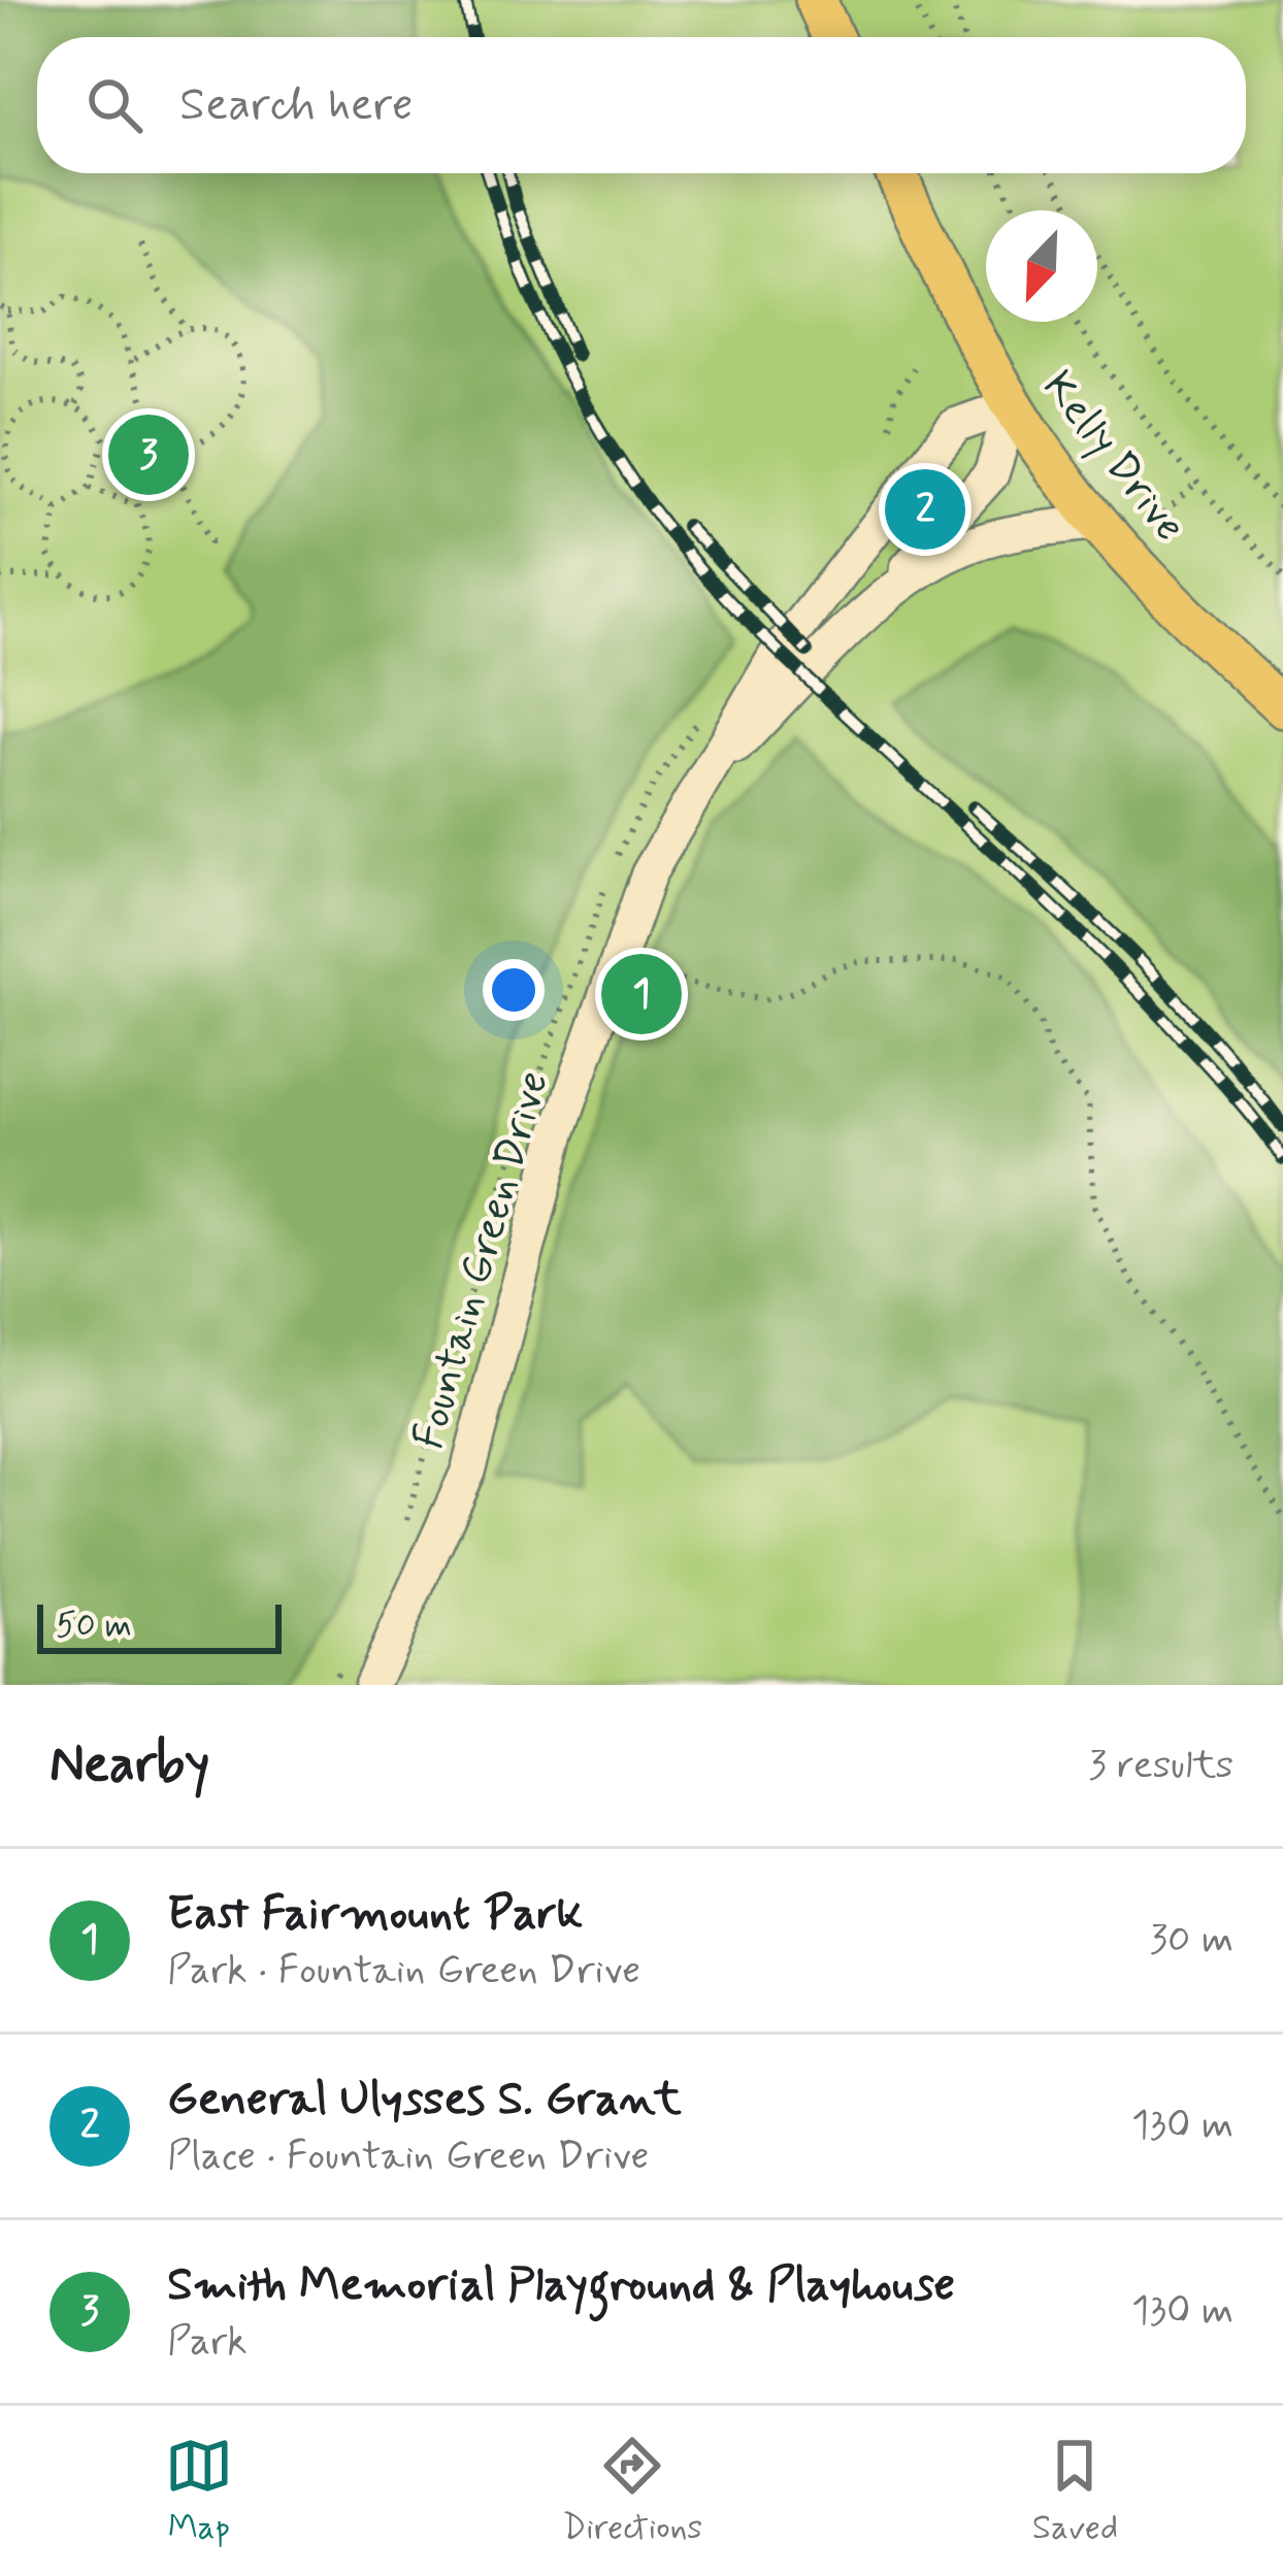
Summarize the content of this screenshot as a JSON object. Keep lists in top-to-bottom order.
{
  "streets": {
    "main road": ["Kelly Drive"],
    "street": ["Fountain Green Drive"]
  },
  "crossings": [
    ["Kelly Drive", "Fountain Green Drive"]
  ],
  "scale_bar": "50 m",
  "north": "bottom left",
  "page": {
    "search": "Search here",
    "pins": ["3", "2", "1"],
    "scale": "50 m",
    "heading": ["Nearby", "3 results"],
    "list": [
      {
        "mark": "1",
        "name": "East Fairmount Park",
        "note": "Park · Fountain Green Drive",
        "value": "30 m"
      },
      {
        "mark": "2",
        "name": "General Ulysses S. Grant",
        "note": "Place · Fountain Green Drive",
        "value": "130 m"
      },
      {
        "mark": "3",
        "name": "Smith Memorial Playground & Playhouse",
        "note": "Park",
        "value": "130 m"
      }
    ],
    "nav": ["Map", "Directions", "Saved"]
  }
}
